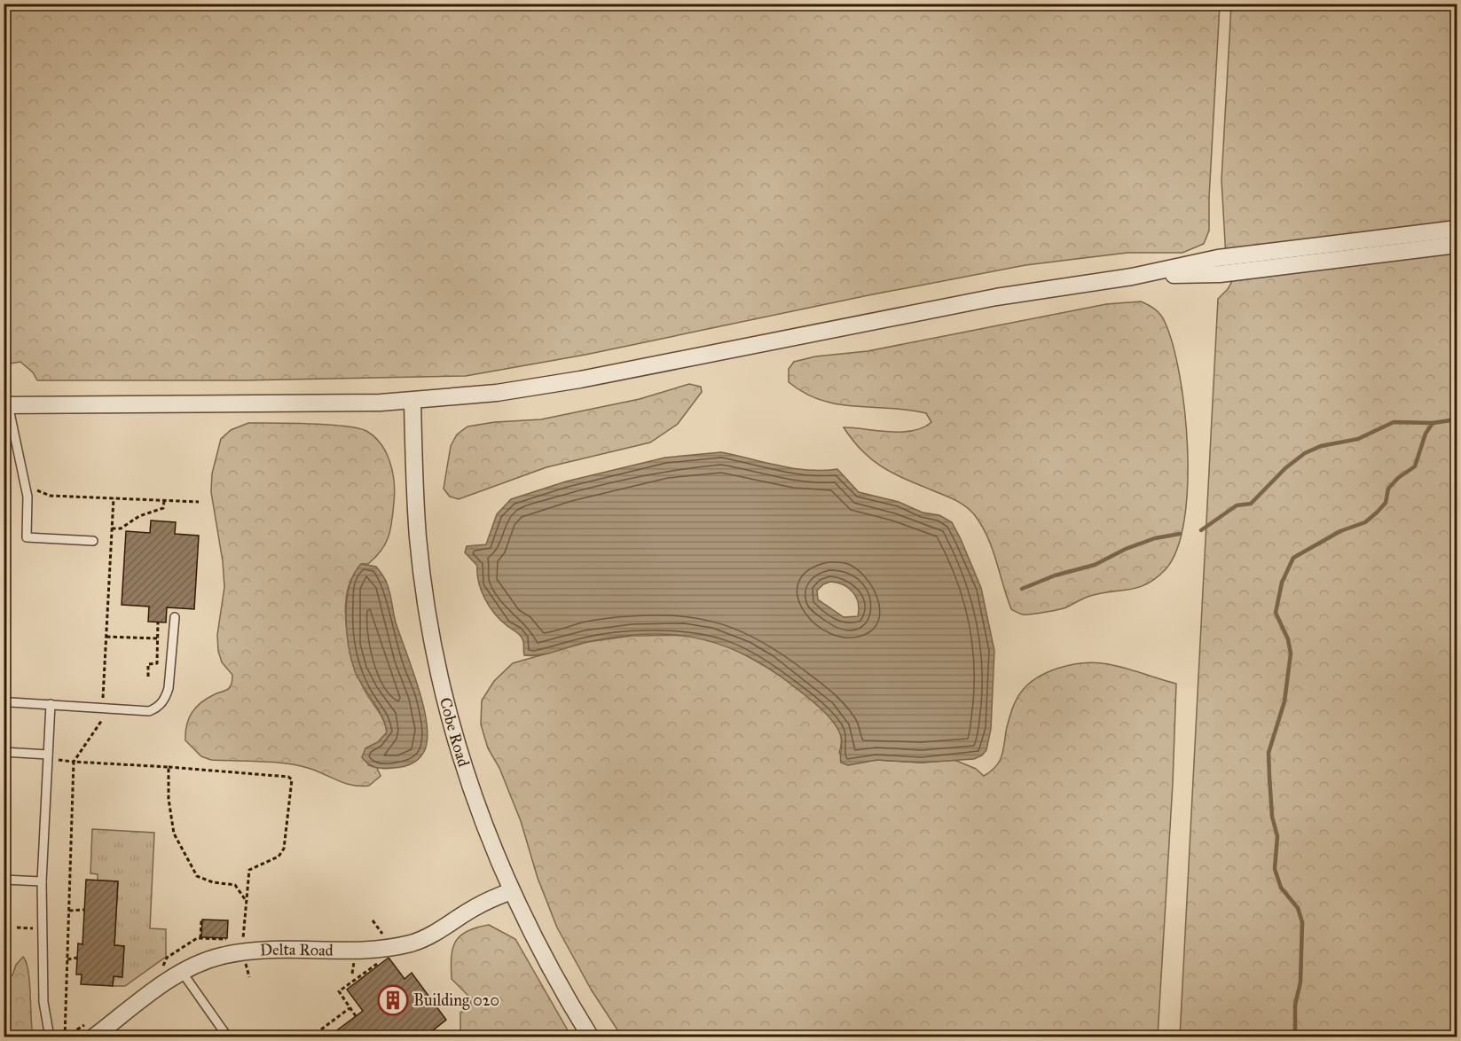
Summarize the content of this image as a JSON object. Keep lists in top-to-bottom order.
{
  "streets": {
    "street": ["Cobe Road", "Delta Road"]
  },
  "crossings": [
    ["Cobe Road", "Delta Road"]
  ],
  "places": {
    "building": ["Building 020"]
  }
}
